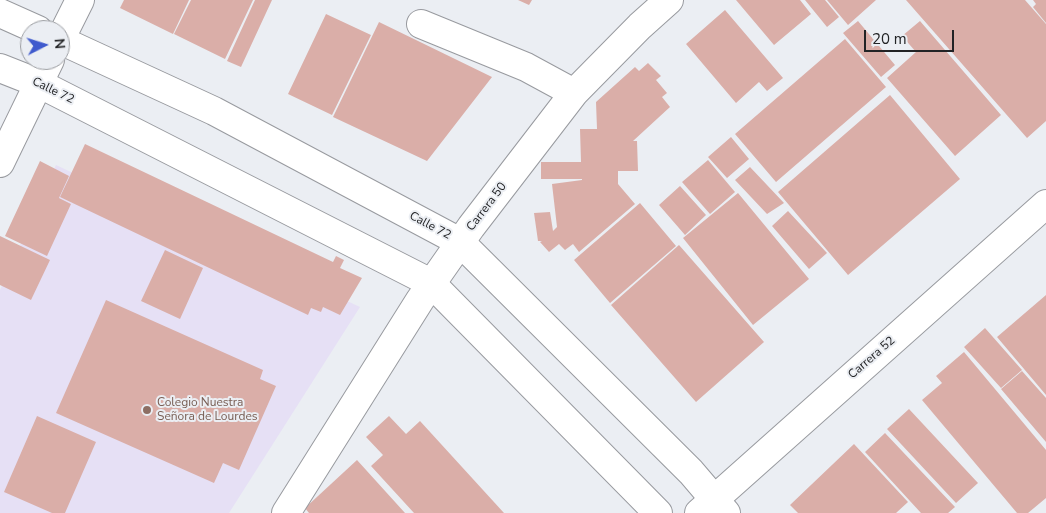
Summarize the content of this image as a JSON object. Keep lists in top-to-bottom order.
{
  "streets": {
    "main road": ["Calle 72", "Carrera 50", "Carrera 52"]
  },
  "crossings": [
    ["Calle 72", "Carrera 50"],
    ["Calle 72", "Carrera 52"]
  ],
  "places": ["Colegio Nuestra Señora de Lourdes"],
  "scale_bar": "20 m",
  "north": "right"
}
